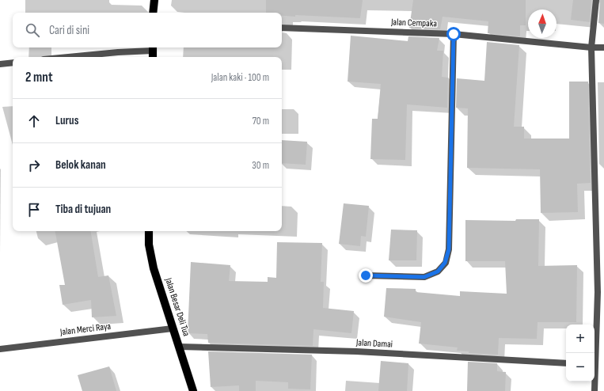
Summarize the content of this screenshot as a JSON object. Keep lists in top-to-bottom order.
{
  "streets": {
    "main road": ["Jalan Besar Deli Tua"],
    "street": ["Jalan Cempaka", "Jalan Merci Raya", "Jalan Damai"]
  },
  "crossings": [
    ["Jalan Besar Deli Tua", "Jalan Merci Raya"],
    ["Jalan Besar Deli Tua", "Jalan Damai"]
  ],
  "north": "top",
  "page": {
    "search": "Cari di sini",
    "heading": ["2 mnt", "Jalan kaki · 100 m"],
    "list": [
      ["Lurus", "70 m"],
      ["Belok kanan", "30 m"],
      "Tiba di tujuan"
    ],
    "map_buttons": ["+", "−"]
  }
}
